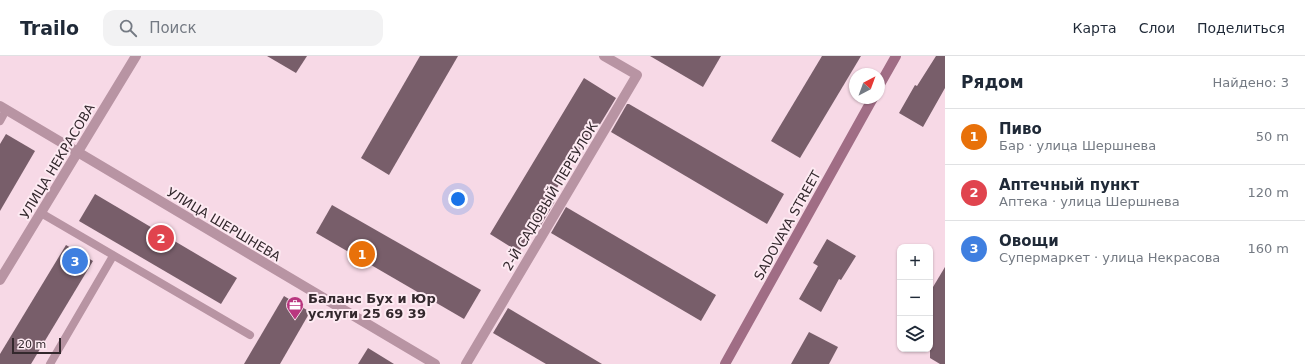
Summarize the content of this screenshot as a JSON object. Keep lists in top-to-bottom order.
{
  "streets": {
    "main road": ["SADOVAYA STREET"],
    "street": ["УЛИЦА НЕКРАСОВА", "2-Й САДОВЫЙ ПЕРЕУЛОК", "УЛИЦА ШЕРШНЕВА"]
  },
  "crossings": [
    ["УЛИЦА НЕКРАСОВА", "УЛИЦА ШЕРШНЕВА"]
  ],
  "places": {
    "office": ["Баланс Бух и Юр услуги 25 69 39"]
  },
  "scale_bar": "20 m",
  "north": "top right",
  "page": {
    "header": "Trailo",
    "search": "Поиск",
    "nav": ["Карта", "Слои", "Поделиться"],
    "heading": ["Рядом", "Найдено: 3"],
    "list": [
      {
        "mark": "1",
        "name": "Пиво",
        "note": "Бар · улица Шершнева",
        "value": "50 m"
      },
      {
        "mark": "2",
        "name": "Аптечный пункт",
        "note": "Аптека · улица Шершнева",
        "value": "120 m"
      },
      {
        "mark": "3",
        "name": "Овощи",
        "note": "Супермаркет · улица Некрасова",
        "value": "160 m"
      }
    ],
    "pins": ["2", "1", "3"],
    "map_buttons": ["+", "−"],
    "scale": "20 m"
  }
}
